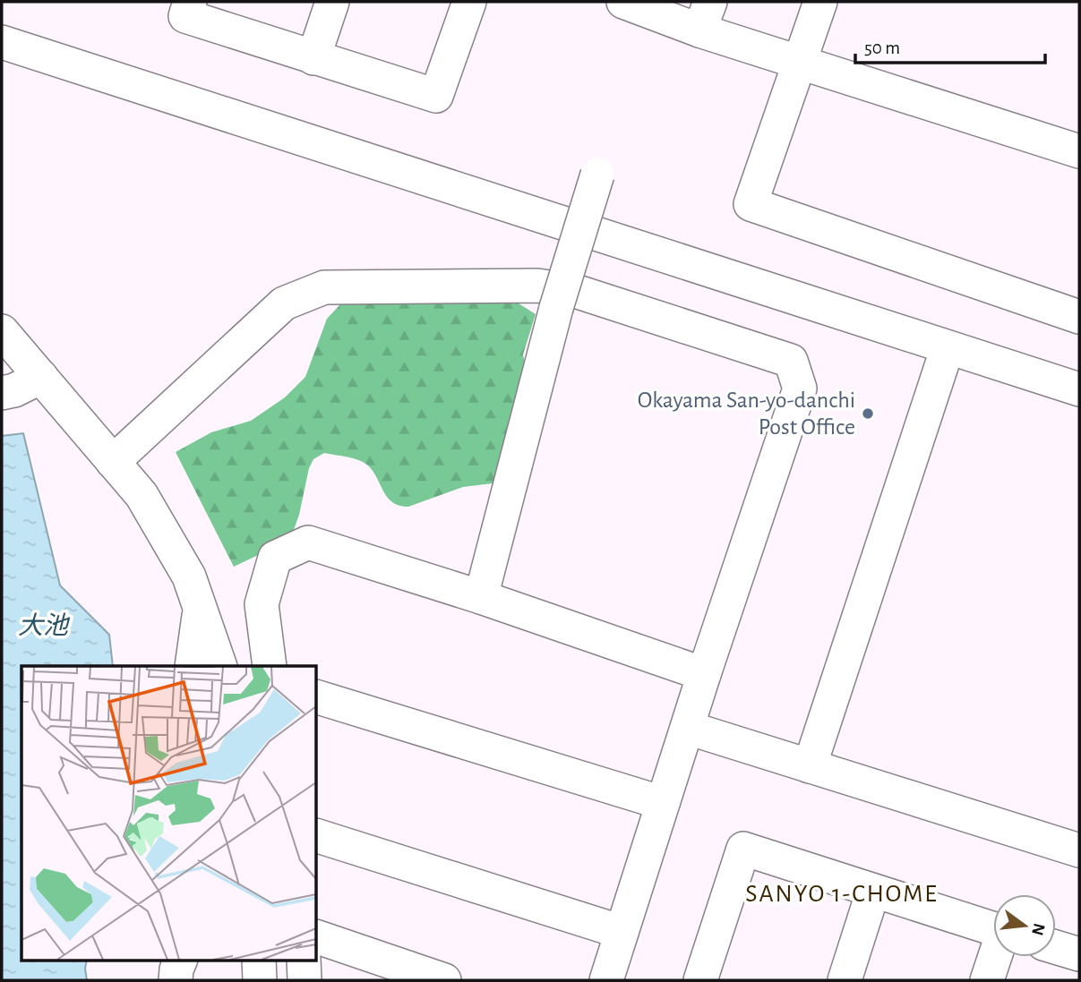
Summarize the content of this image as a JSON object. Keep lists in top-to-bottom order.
{
  "districts": ["SANYO 1-CHOME"],
  "water": ["大池"],
  "places": ["Okayama San-yo-danchi Post Office"],
  "scale_bar": "50 m",
  "north": "right"
}
